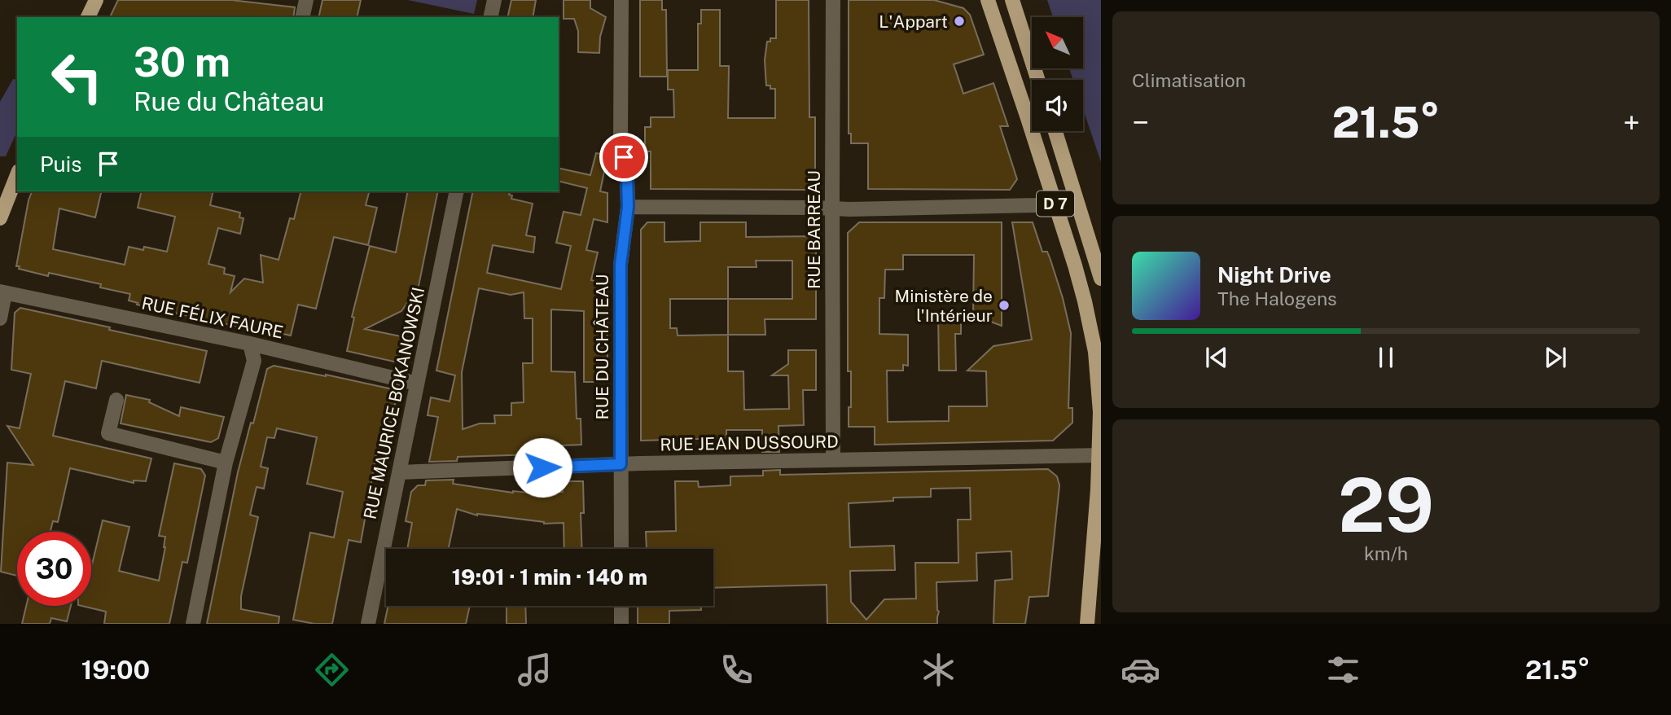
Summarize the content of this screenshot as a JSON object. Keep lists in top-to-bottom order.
{
  "streets": {
    "main road": ["D 7"],
    "street": [
      "RUE BARREAU",
      "RUE FÉLIX FAURE",
      "RUE DU CHÂTEAU",
      "RUE MAURICE BOKANOWSKI",
      "RUE JEAN DUSSOURD"
    ]
  },
  "crossings": [
    ["D 7", "RUE JEAN DUSSOURD"],
    ["RUE BARREAU", "RUE JEAN DUSSOURD"],
    ["RUE FÉLIX FAURE", "RUE MAURICE BOKANOWSKI"],
    ["RUE DU CHÂTEAU", "RUE JEAN DUSSOURD"],
    ["RUE MAURICE BOKANOWSKI", "RUE JEAN DUSSOURD"]
  ],
  "places": ["L'Appart", "Ministère de l'Intérieur"],
  "north": "top left",
  "page": {
    "tile": [
      "Climatisation",
      ["29", "km/h"]
    ],
    "turn": ["30 m", "Rue du Château"],
    "heat": ["−", "21.5°", "+"],
    "then": "Puis",
    "song": ["Night Drive", "The Halogens"],
    "limit": "30",
    "trip": "19:01 · 1 min · 140 m",
    "tabs": ["19:00", "21.5°"]
  }
}
